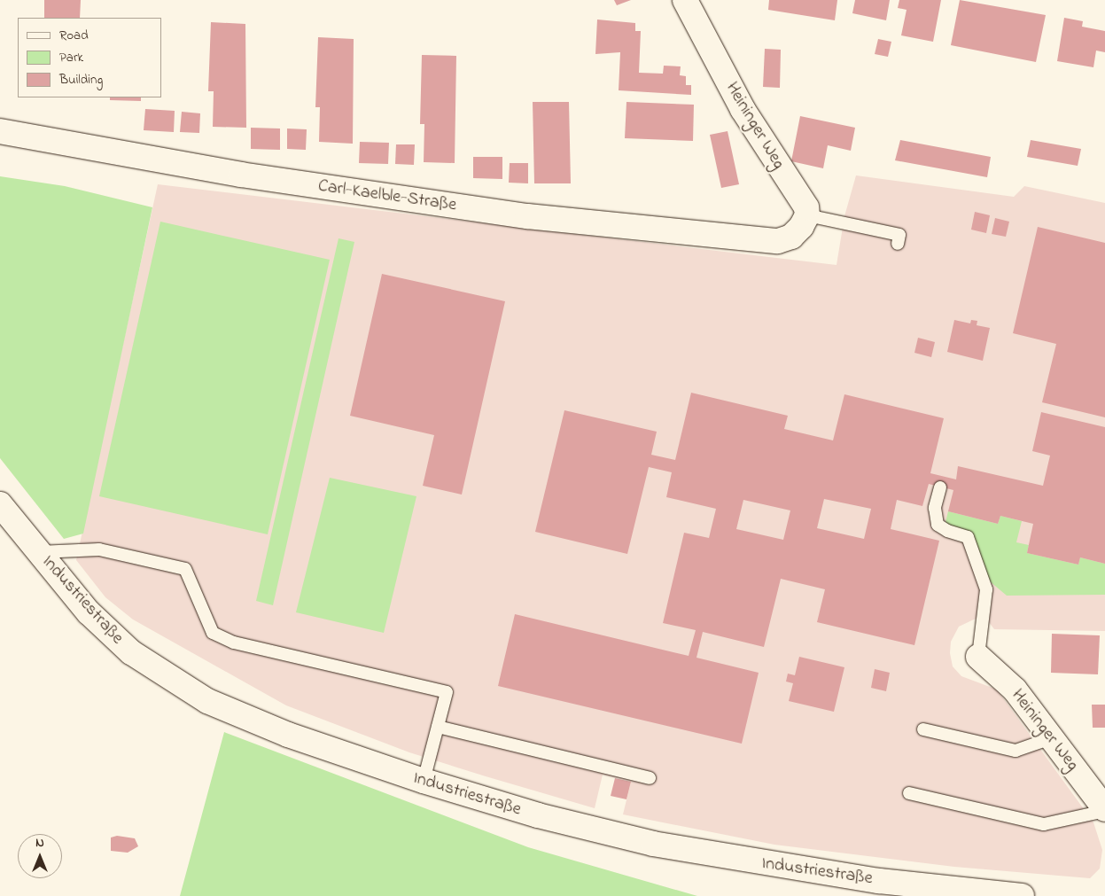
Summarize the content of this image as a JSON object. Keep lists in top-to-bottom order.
{
  "streets": {
    "street": ["Heininger Weg", "Carl-Kaelble-Straße", "Industriestraße"]
  },
  "crossings": [
    ["Heininger Weg", "Carl-Kaelble-Straße"]
  ],
  "legend": ["Road", "Park", "Building"],
  "north": "top"
}
